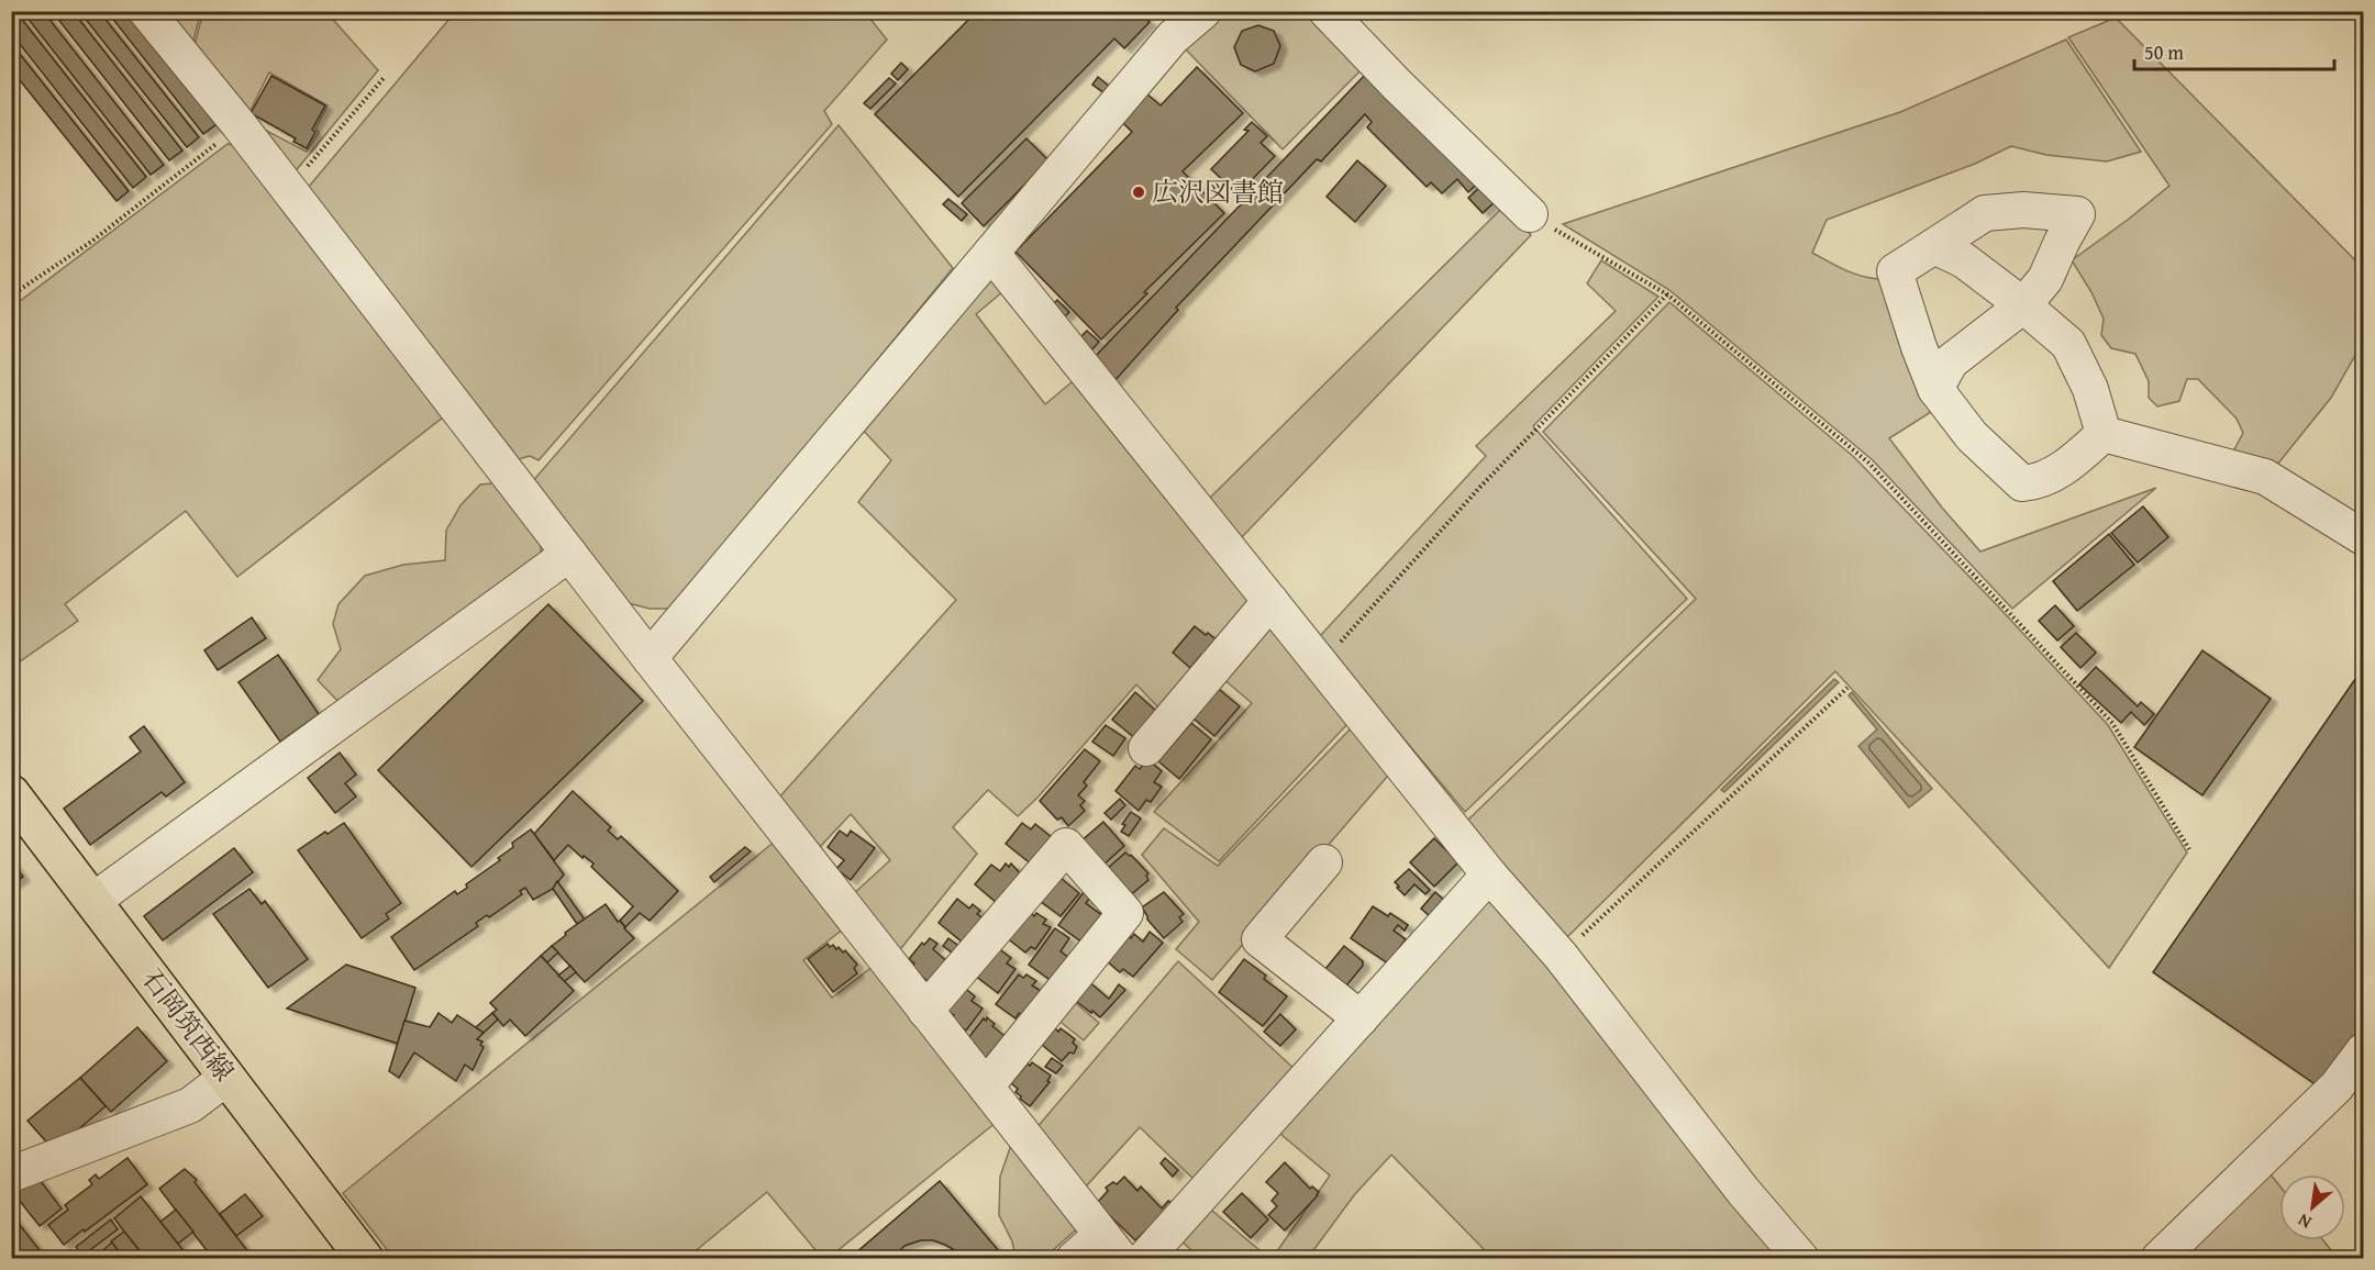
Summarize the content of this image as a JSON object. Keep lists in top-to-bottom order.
{
  "streets": {
    "main road": ["石岡筑西線"]
  },
  "places": ["広沢図書館"],
  "scale_bar": "50 m",
  "north": "bottom left"
}
